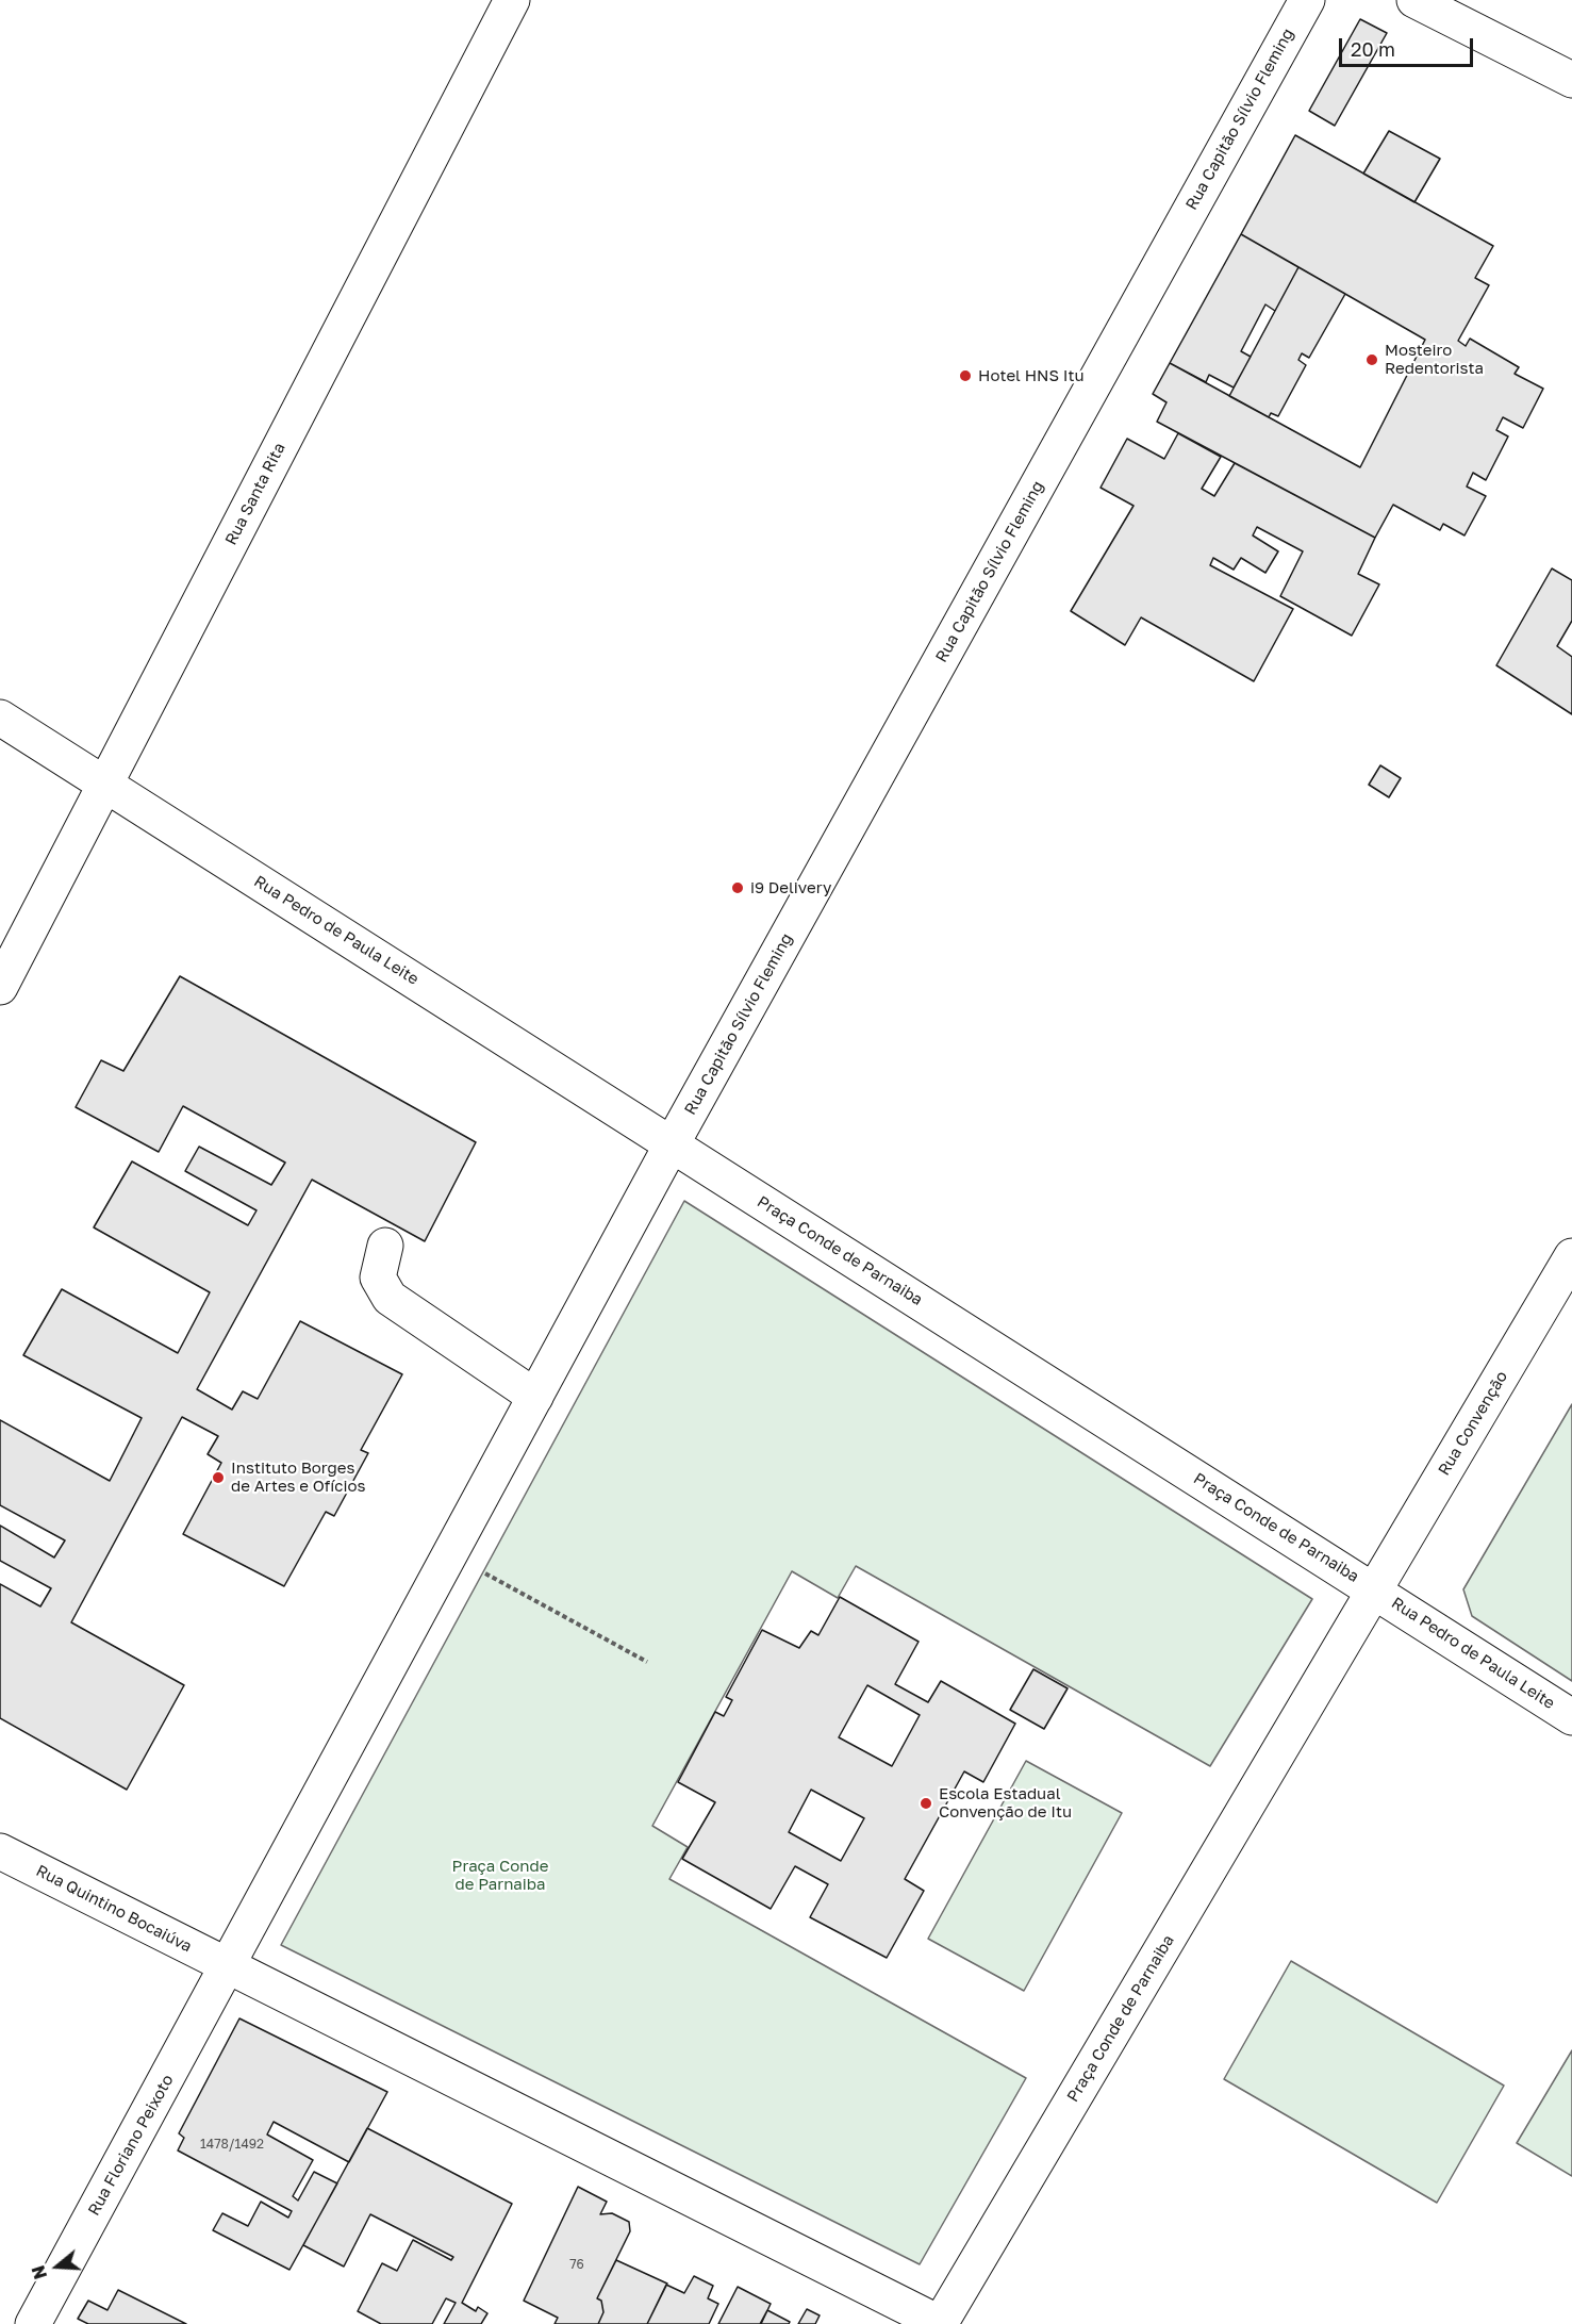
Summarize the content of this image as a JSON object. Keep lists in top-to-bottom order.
{
  "streets": {
    "street": [
      "Rua Capitão Sílvio Fleming",
      "Rua Santa Rita",
      "Rua Pedro de Paula Leite",
      "Praça Conde de Parnaiba",
      "Rua Convenção",
      "Rua Quintino Bocaiúva",
      "Rua Floriano Peixoto"
    ]
  },
  "crossings": [
    ["Rua Capitão Sílvio Fleming", "Rua Pedro de Paula Leite"],
    ["Rua Capitão Sílvio Fleming", "Praça Conde de Parnaiba"],
    ["Rua Santa Rita", "Rua Pedro de Paula Leite"],
    ["Rua Pedro de Paula Leite", "Praça Conde de Parnaiba"],
    ["Rua Pedro de Paula Leite", "Rua Convenção"],
    ["Praça Conde de Parnaiba", "Rua Convenção"],
    ["Praça Conde de Parnaiba", "Rua Quintino Bocaiúva"],
    ["Praça Conde de Parnaiba", "Rua Floriano Peixoto"],
    ["Rua Quintino Bocaiúva", "Rua Floriano Peixoto"]
  ],
  "parks": ["Praça Conde de Parnaiba"],
  "places": [
    "Mosteiro Redentorista",
    "Hotel HNS Itu",
    "i9 Delivery",
    "Instituto Borges de Artes e Ofícios",
    "Escola Estadual Convenção de Itu"
  ],
  "house_numbers": ["1478/1492", "76"],
  "scale_bar": "20 m",
  "north": "left"
}
